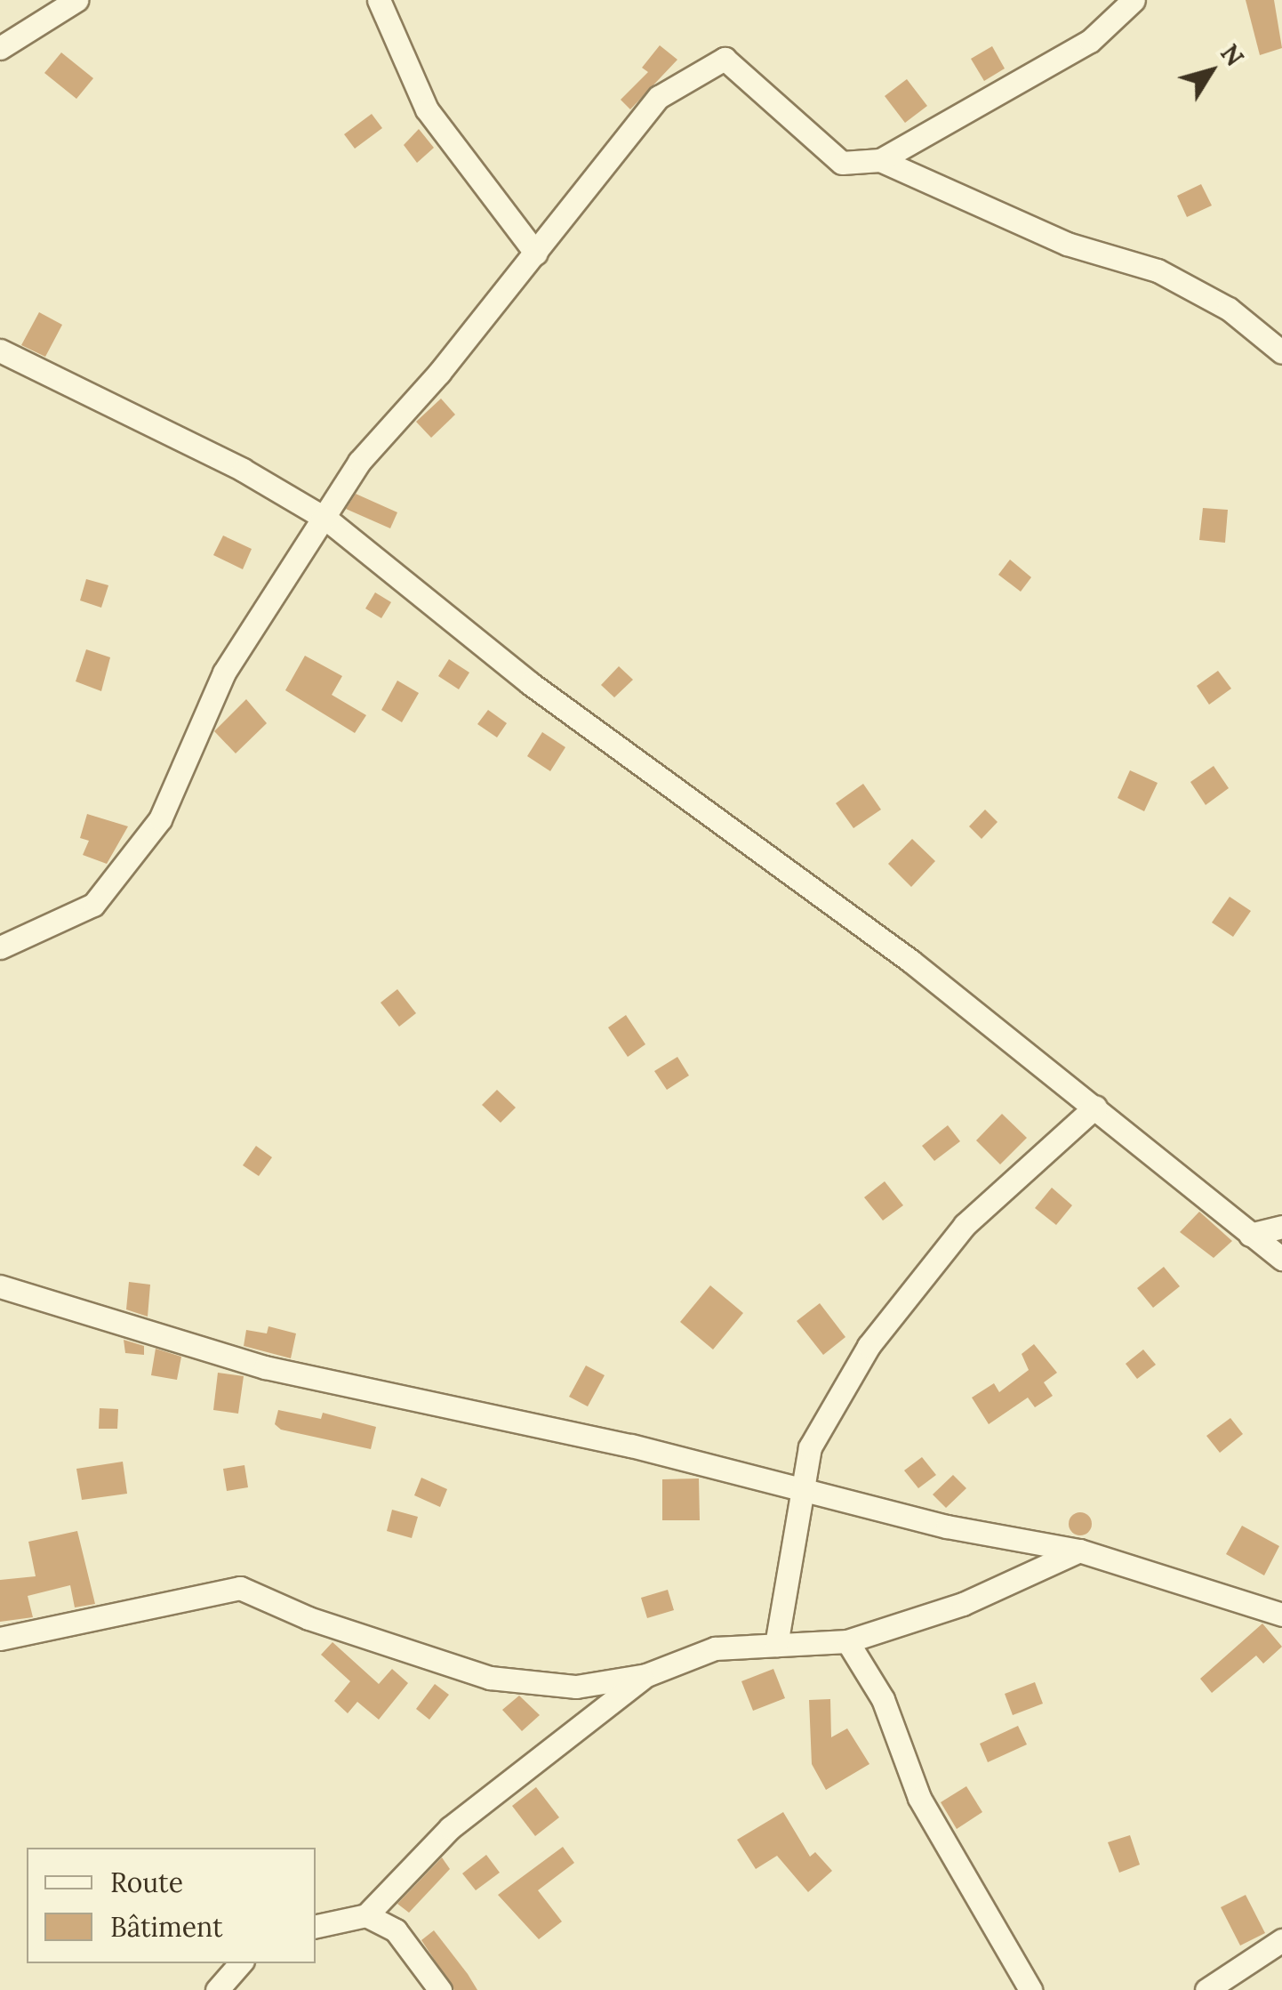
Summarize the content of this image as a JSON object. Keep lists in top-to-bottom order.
{
  "legend": ["Route", "Bâtiment"],
  "north": "top right"
}
